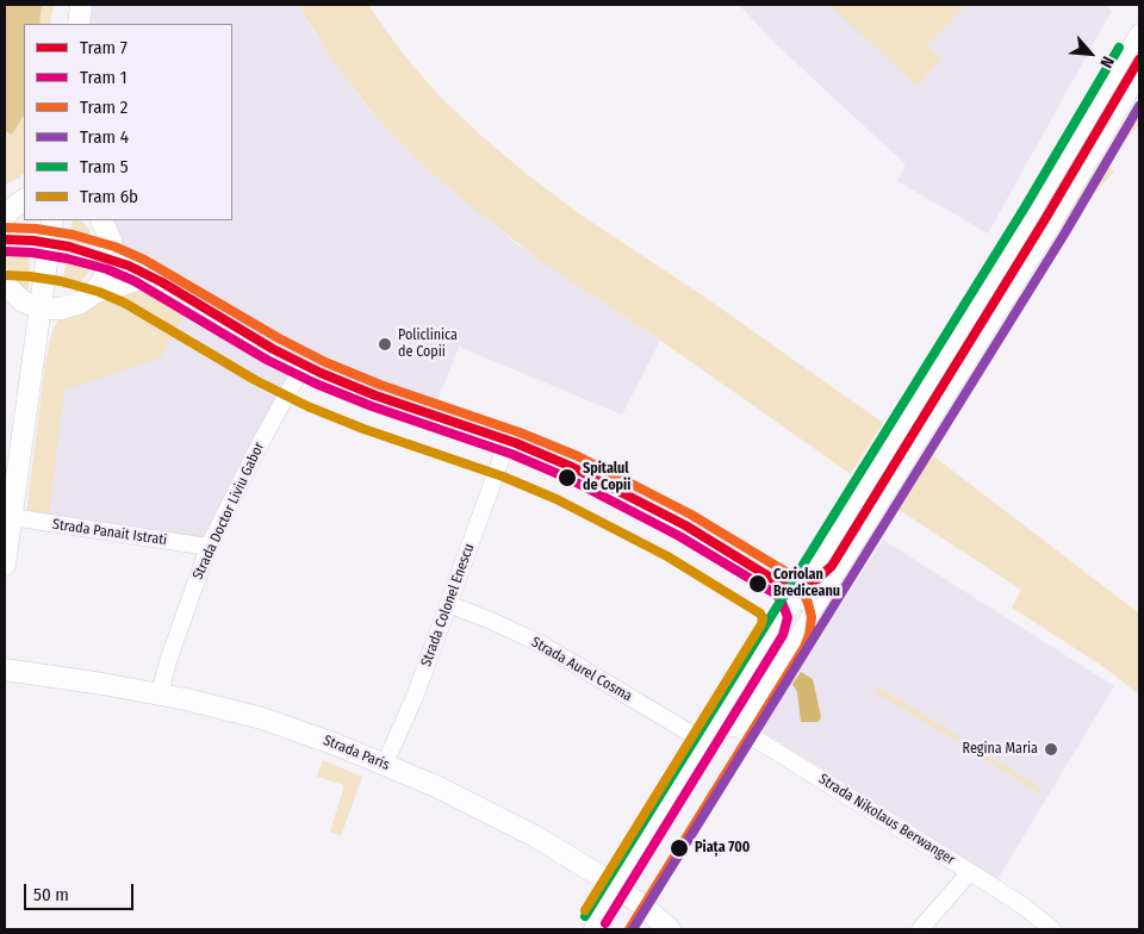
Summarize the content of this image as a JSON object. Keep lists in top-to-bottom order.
{
  "streets": {
    "main road": ["Strada Paris"],
    "street": [
      "Strada Doctor Liviu Gabor",
      "Strada Panait Istrati",
      "Strada Colonel Enescu",
      "Strada Aurel Cosma",
      "Strada Nikolaus Berwanger"
    ]
  },
  "crossings": [
    ["Strada Doctor Liviu Gabor", "Strada Panait Istrati"],
    ["Strada Doctor Liviu Gabor", "Strada Paris"],
    ["Strada Colonel Enescu", "Strada Aurel Cosma"],
    ["Strada Colonel Enescu", "Strada Paris"]
  ],
  "places": [
    "Policlinica de Copii",
    "Spitalul de Copii",
    "Coriolan Brediceanu",
    "Regina Maria",
    "Piața 700"
  ],
  "lines": [
    "tram line 5",
    "tram line 7",
    "tram line 4",
    "tram line 2",
    "tram line 1",
    "tram line 6b"
  ],
  "legend": [
    "Tram 7",
    "Tram 1",
    "Tram 2",
    "Tram 4",
    "Tram 5",
    "Tram 6b"
  ],
  "scale_bar": "50 m",
  "north": "bottom right"
}
